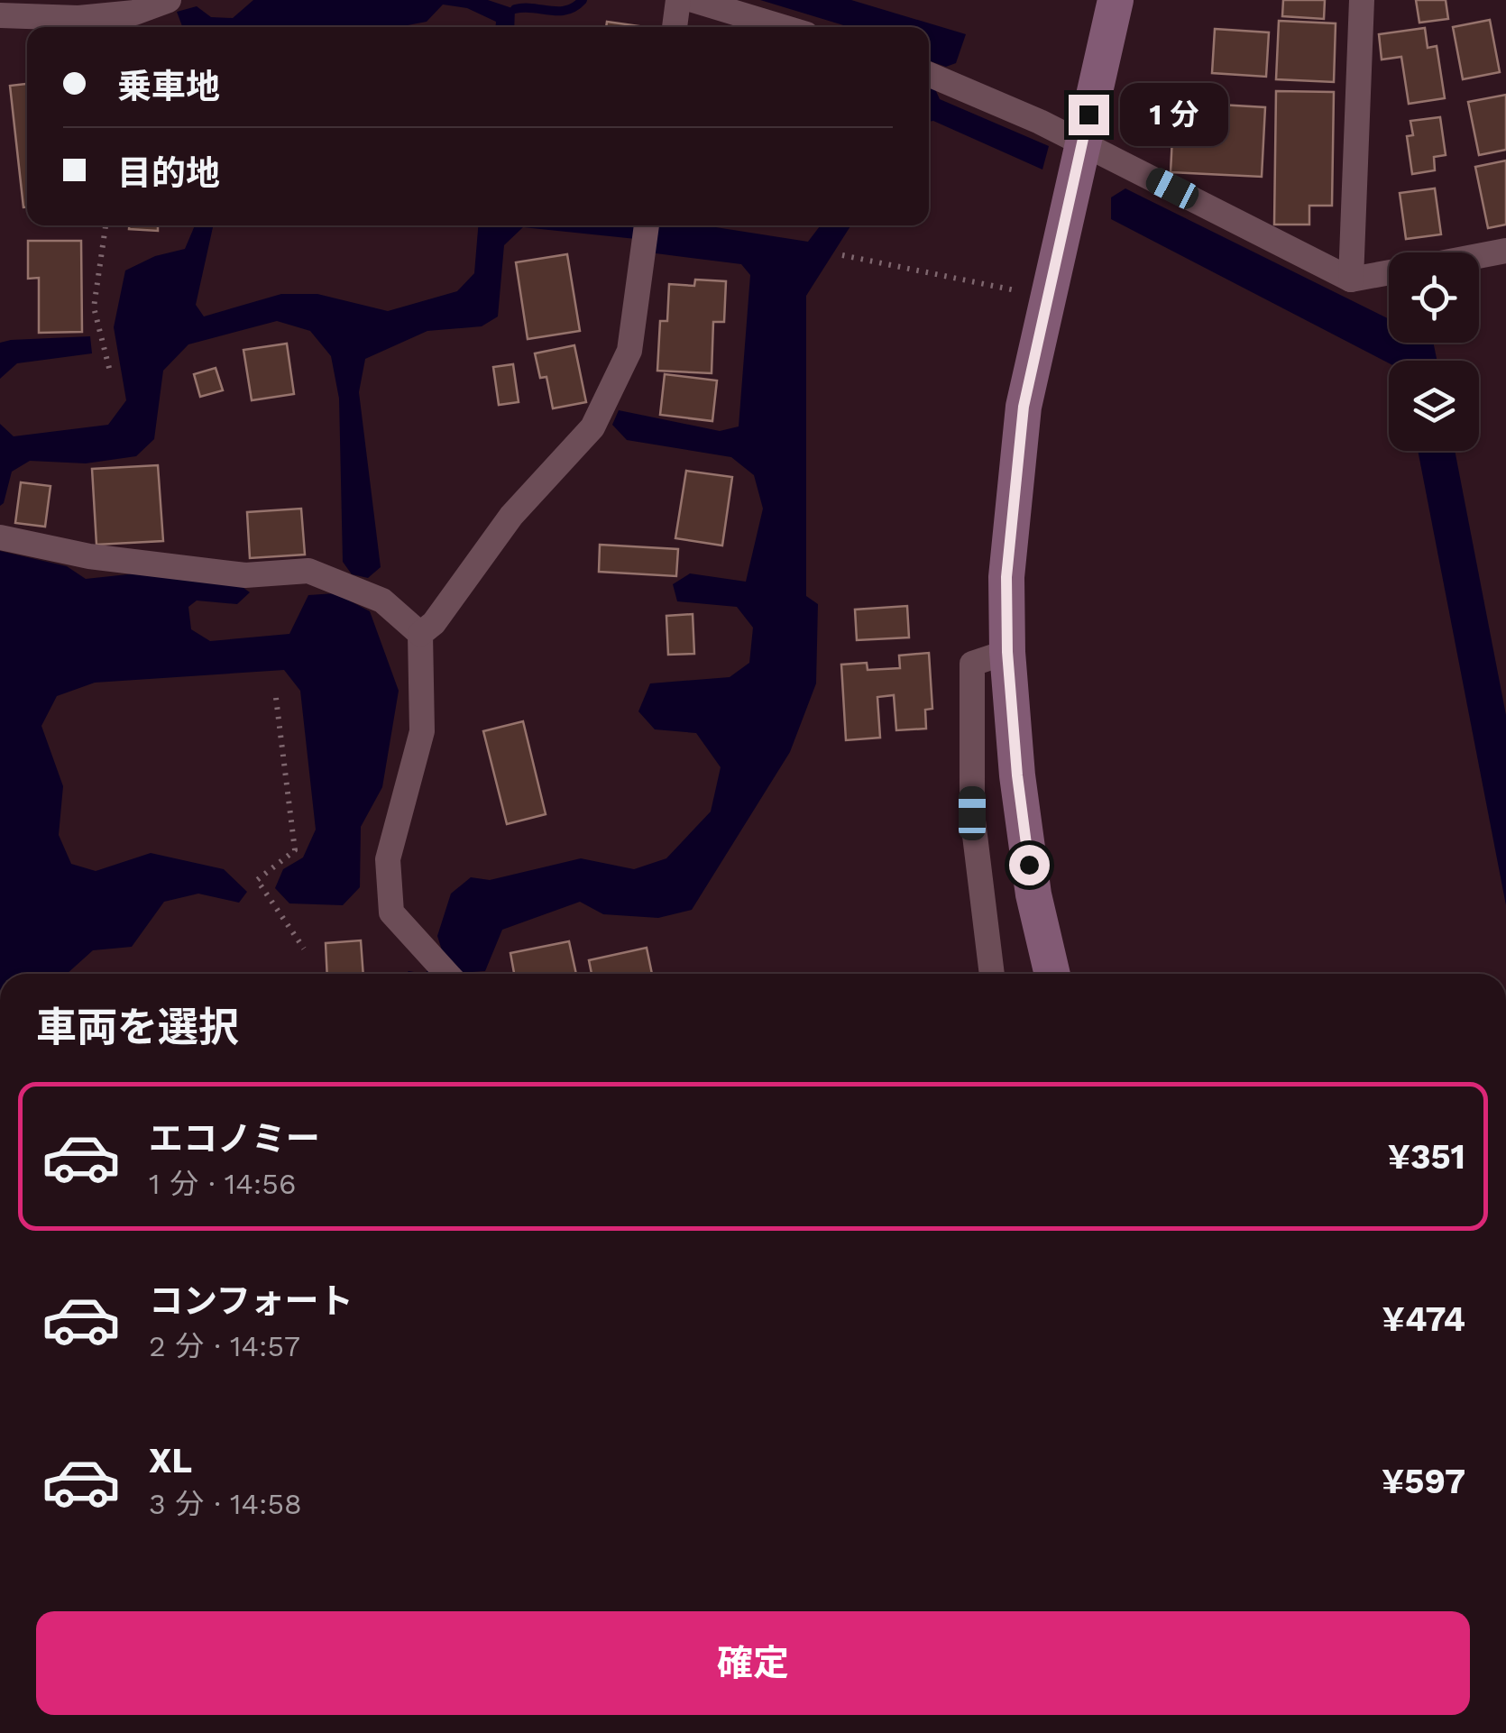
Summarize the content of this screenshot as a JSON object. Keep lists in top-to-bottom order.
{
  "page": {
    "banner": ["乗車地", "目的地"],
    "bubble": "1 分",
    "heading": "車両を選択",
    "list": [
      {
        "name": "エコノミー",
        "note": "1 分 · 14:56",
        "value": "¥351"
      },
      {
        "name": "コンフォート",
        "note": "2 分 · 14:57",
        "value": "¥474"
      },
      {
        "name": "XL",
        "note": "3 分 · 14:58",
        "value": "¥597"
      }
    ],
    "buttons": "確定"
  }
}
